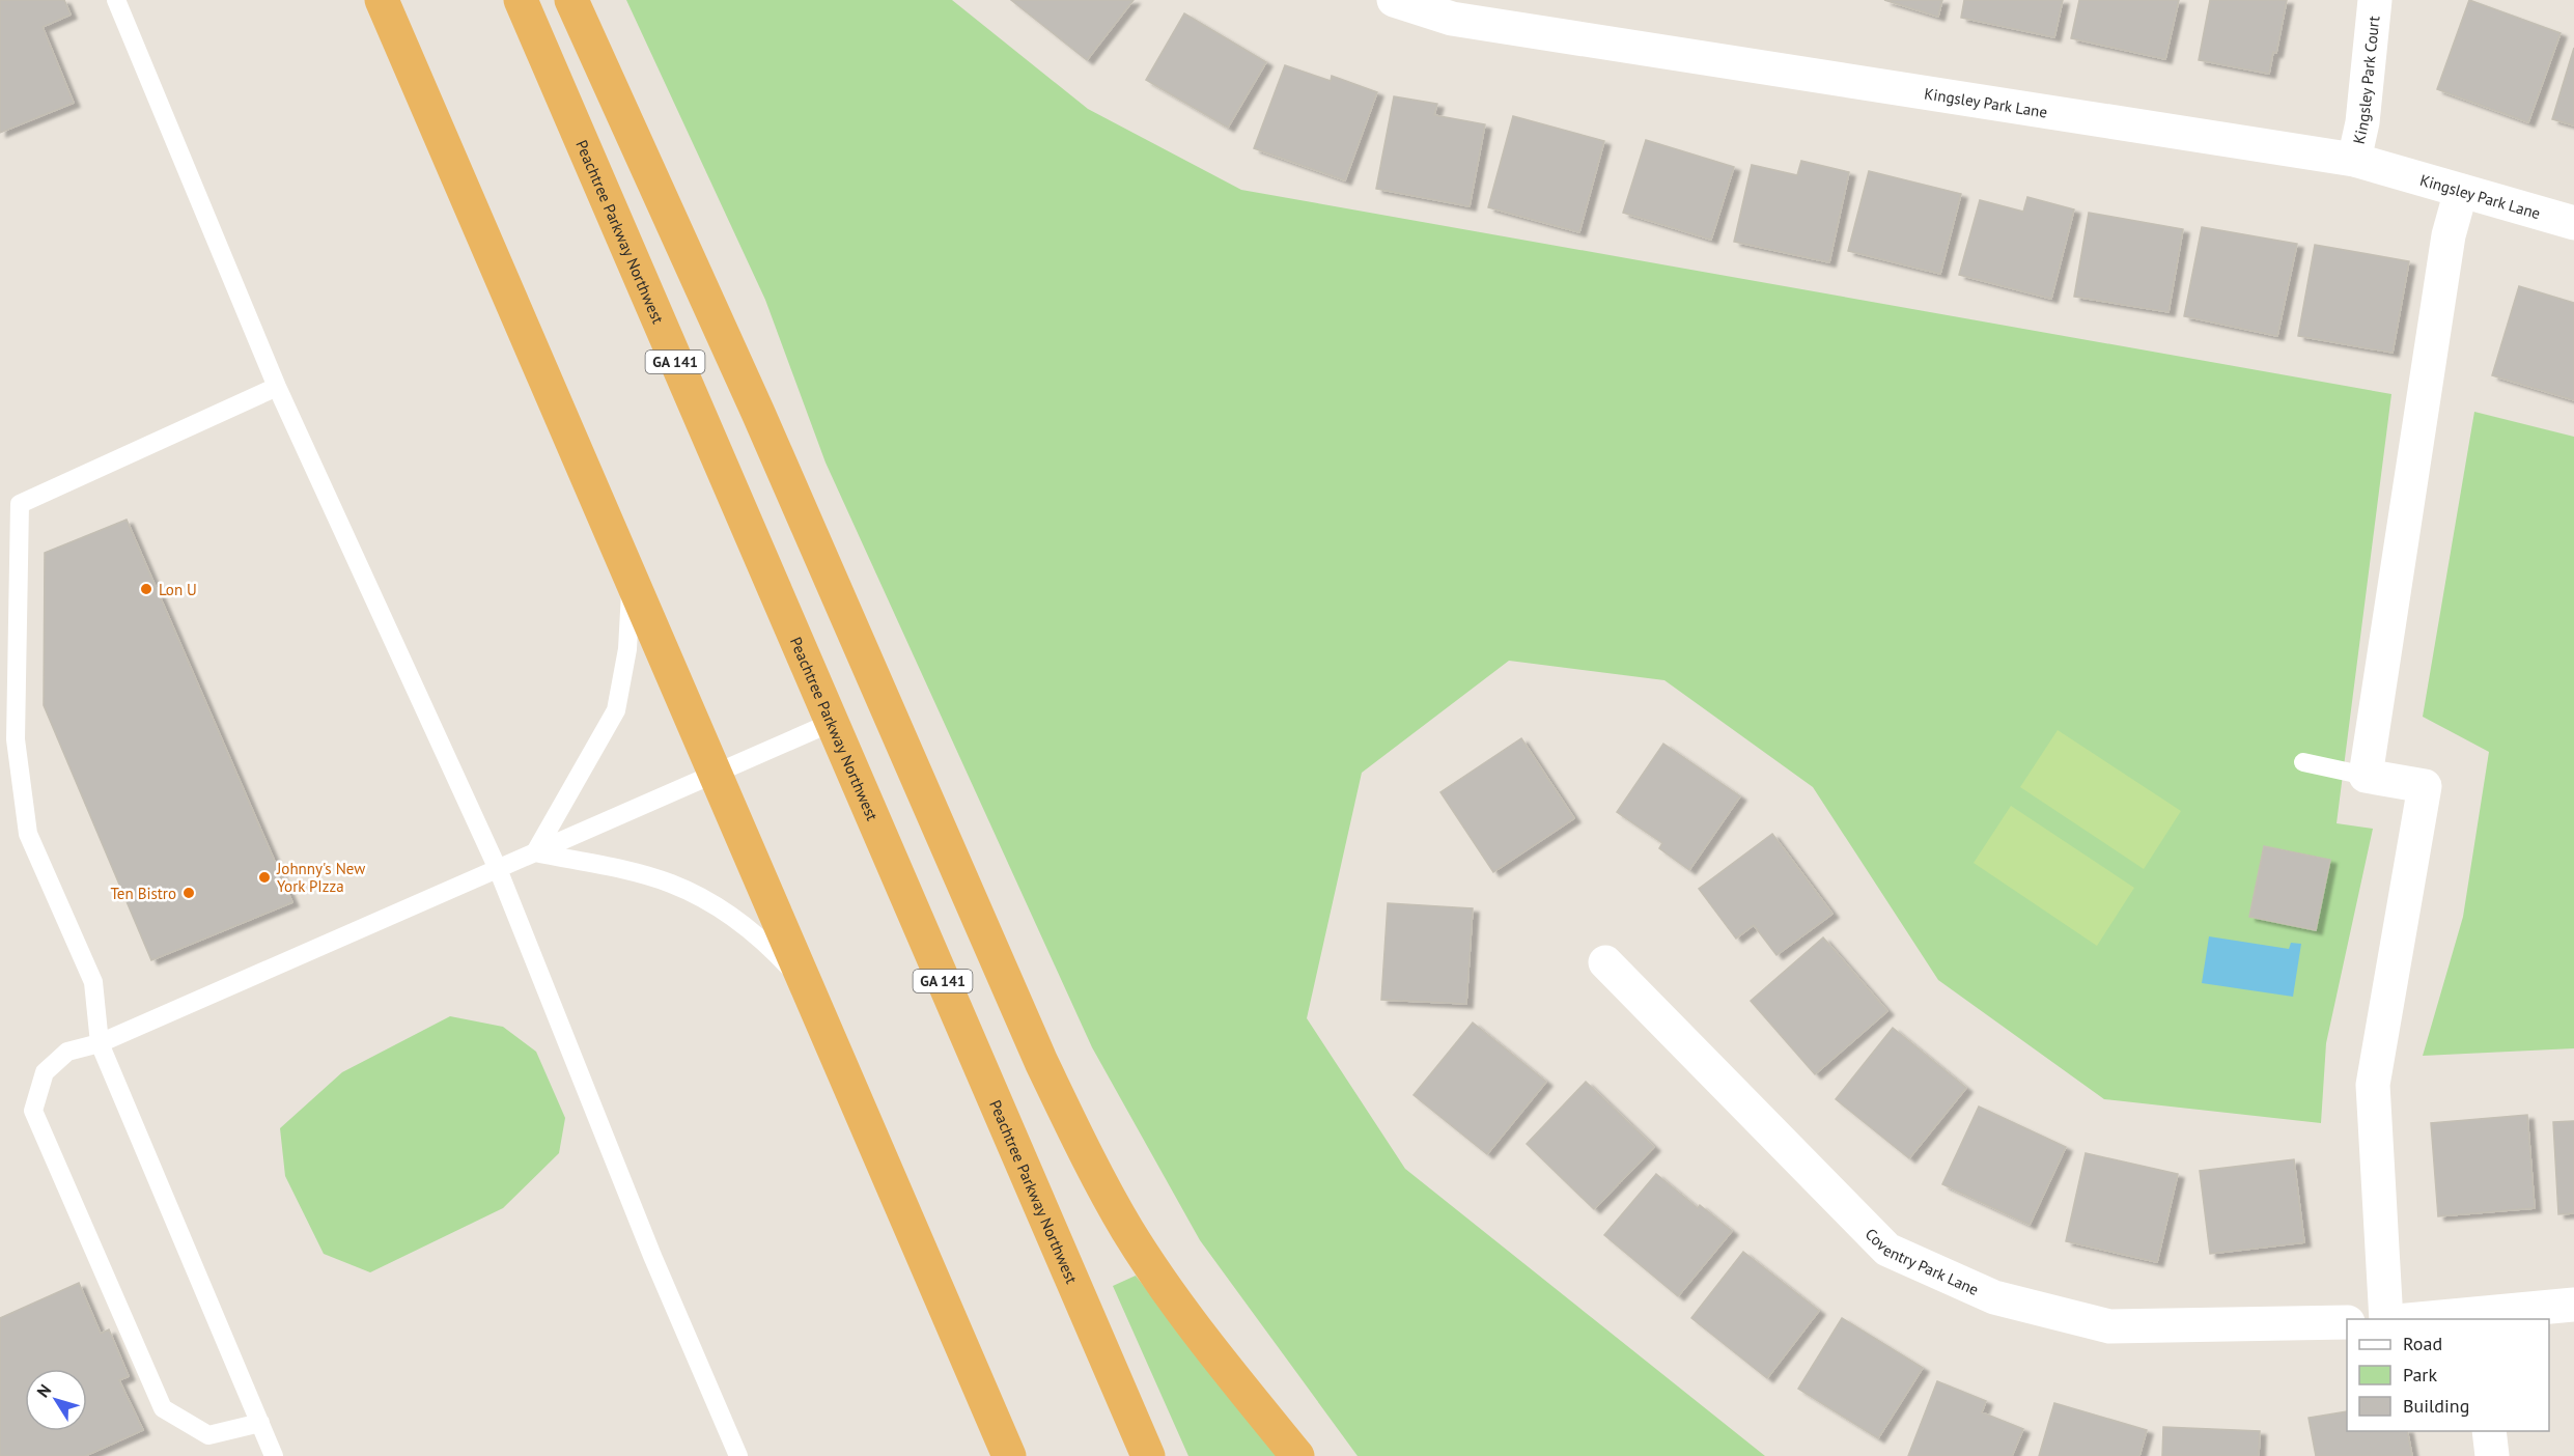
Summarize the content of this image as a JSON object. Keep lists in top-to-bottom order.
{
  "streets": {
    "highway": ["Peachtree Parkway Northwest", "GA 141"],
    "street": ["Kingsley Park Court", "Kingsley Park Lane", "Coventry Park Lane"]
  },
  "crossings": [
    ["Kingsley Park Court", "Kingsley Park Lane"]
  ],
  "places": ["Lon U", "Johnny's New York PIzza", "Ten Bistro"],
  "legend": ["Road", "Park", "Building"],
  "north": "top left"
}
